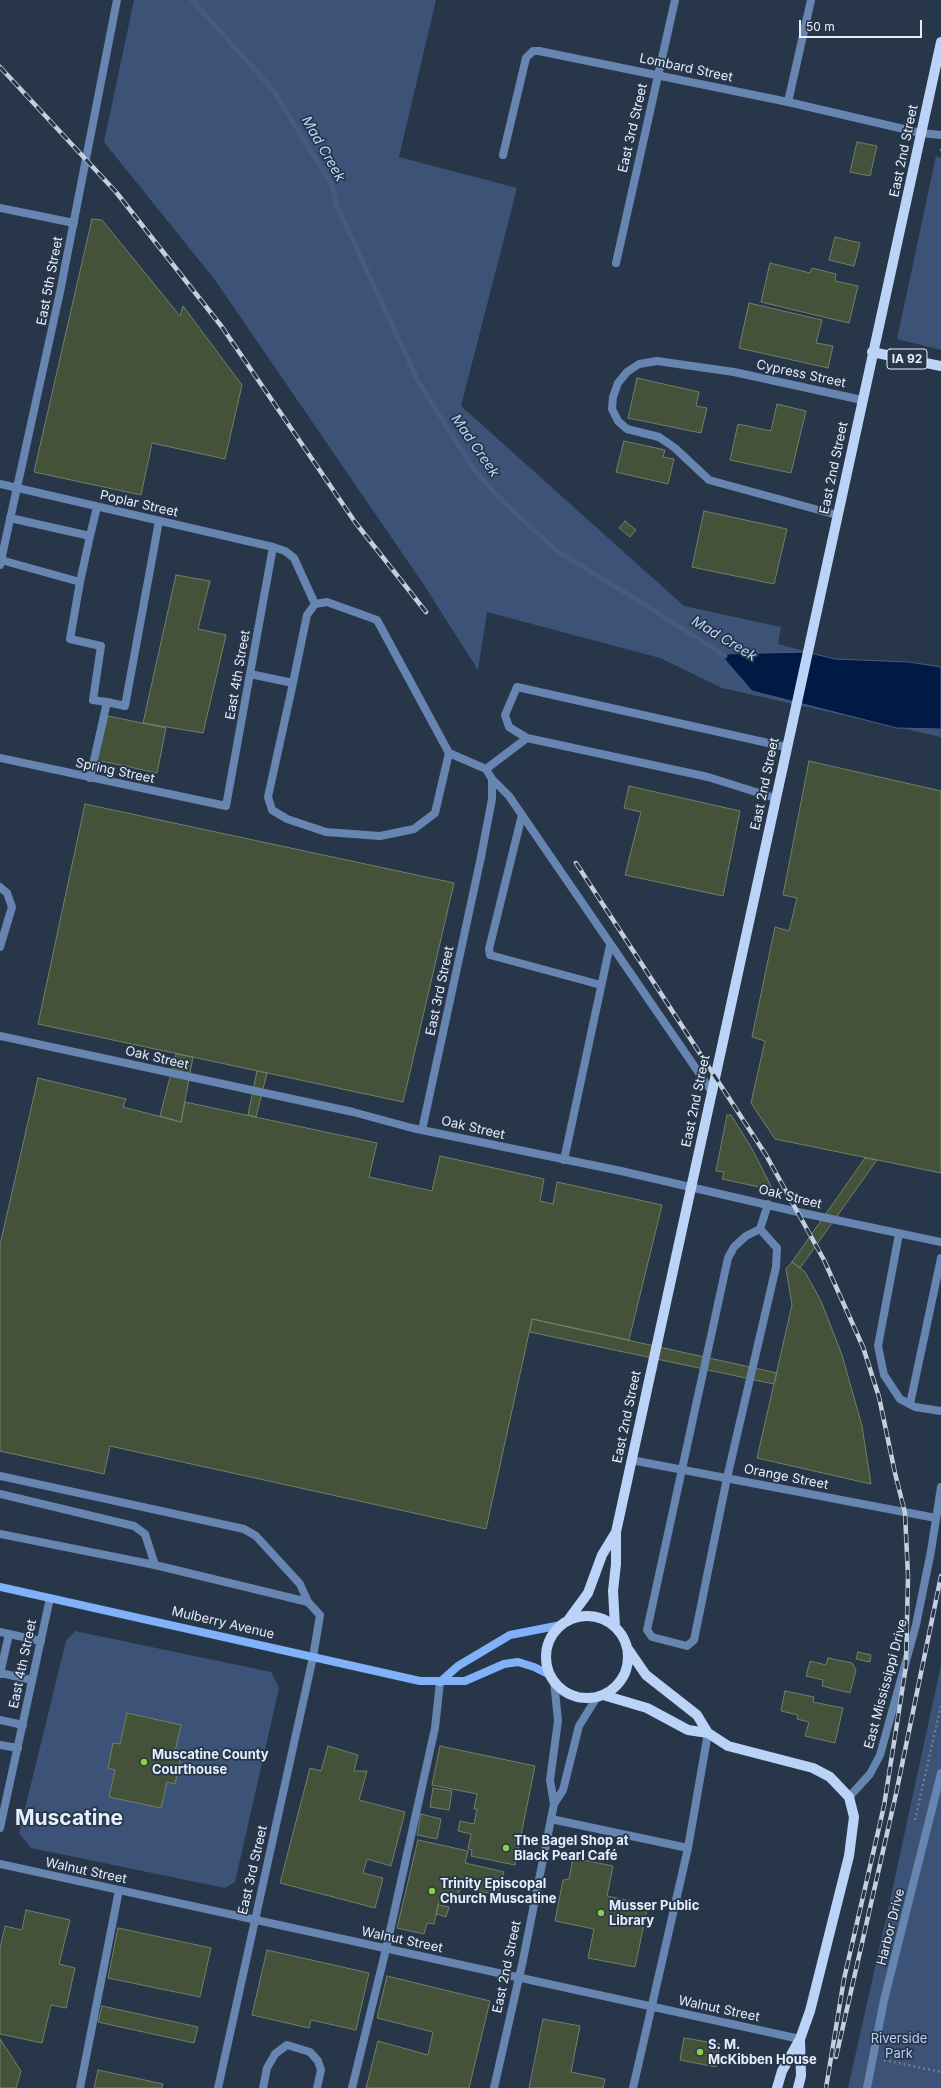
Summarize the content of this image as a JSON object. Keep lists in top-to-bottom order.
{
  "streets": {
    "main road": ["East 2nd Street", "IA 92", "Mulberry Avenue"],
    "street": [
      "Lombard Street",
      "East 3rd Street",
      "East 5th Street",
      "Cypress Street",
      "Poplar Street",
      "East 4th Street",
      "Spring Street",
      "Oak Street",
      "Orange Street",
      "East Mississippi Drive",
      "Walnut Street",
      "Harbor Drive"
    ]
  },
  "crossings": [
    ["Lombard Street", "East 3rd Street"],
    ["Lombard Street", "East 2nd Street"],
    ["East 3rd Street", "Oak Street"],
    ["East 3rd Street", "Mulberry Avenue"],
    ["East 3rd Street", "Walnut Street"],
    ["East 2nd Street", "IA 92"],
    ["East 2nd Street", "Cypress Street"],
    ["East 2nd Street", "Oak Street"],
    ["East 2nd Street", "Orange Street"],
    ["East 2nd Street", "Mulberry Avenue"],
    ["East 2nd Street", "Walnut Street"],
    ["East 5th Street", "Poplar Street"],
    ["Poplar Street", "East 4th Street"],
    ["East 4th Street", "Spring Street"],
    ["East 4th Street", "Mulberry Avenue"],
    ["Orange Street", "East Mississippi Drive"]
  ],
  "districts": ["Muscatine"],
  "water": ["Mad Creek"],
  "parks": ["Riverside Park"],
  "places": [
    "Muscatine County Courthouse",
    "The Bagel Shop at Black Pearl Café",
    "Trinity Episcopal Church Muscatine",
    "Musser Public Library",
    "S. M. McKibben House"
  ],
  "scale_bar": "50 m"
}
